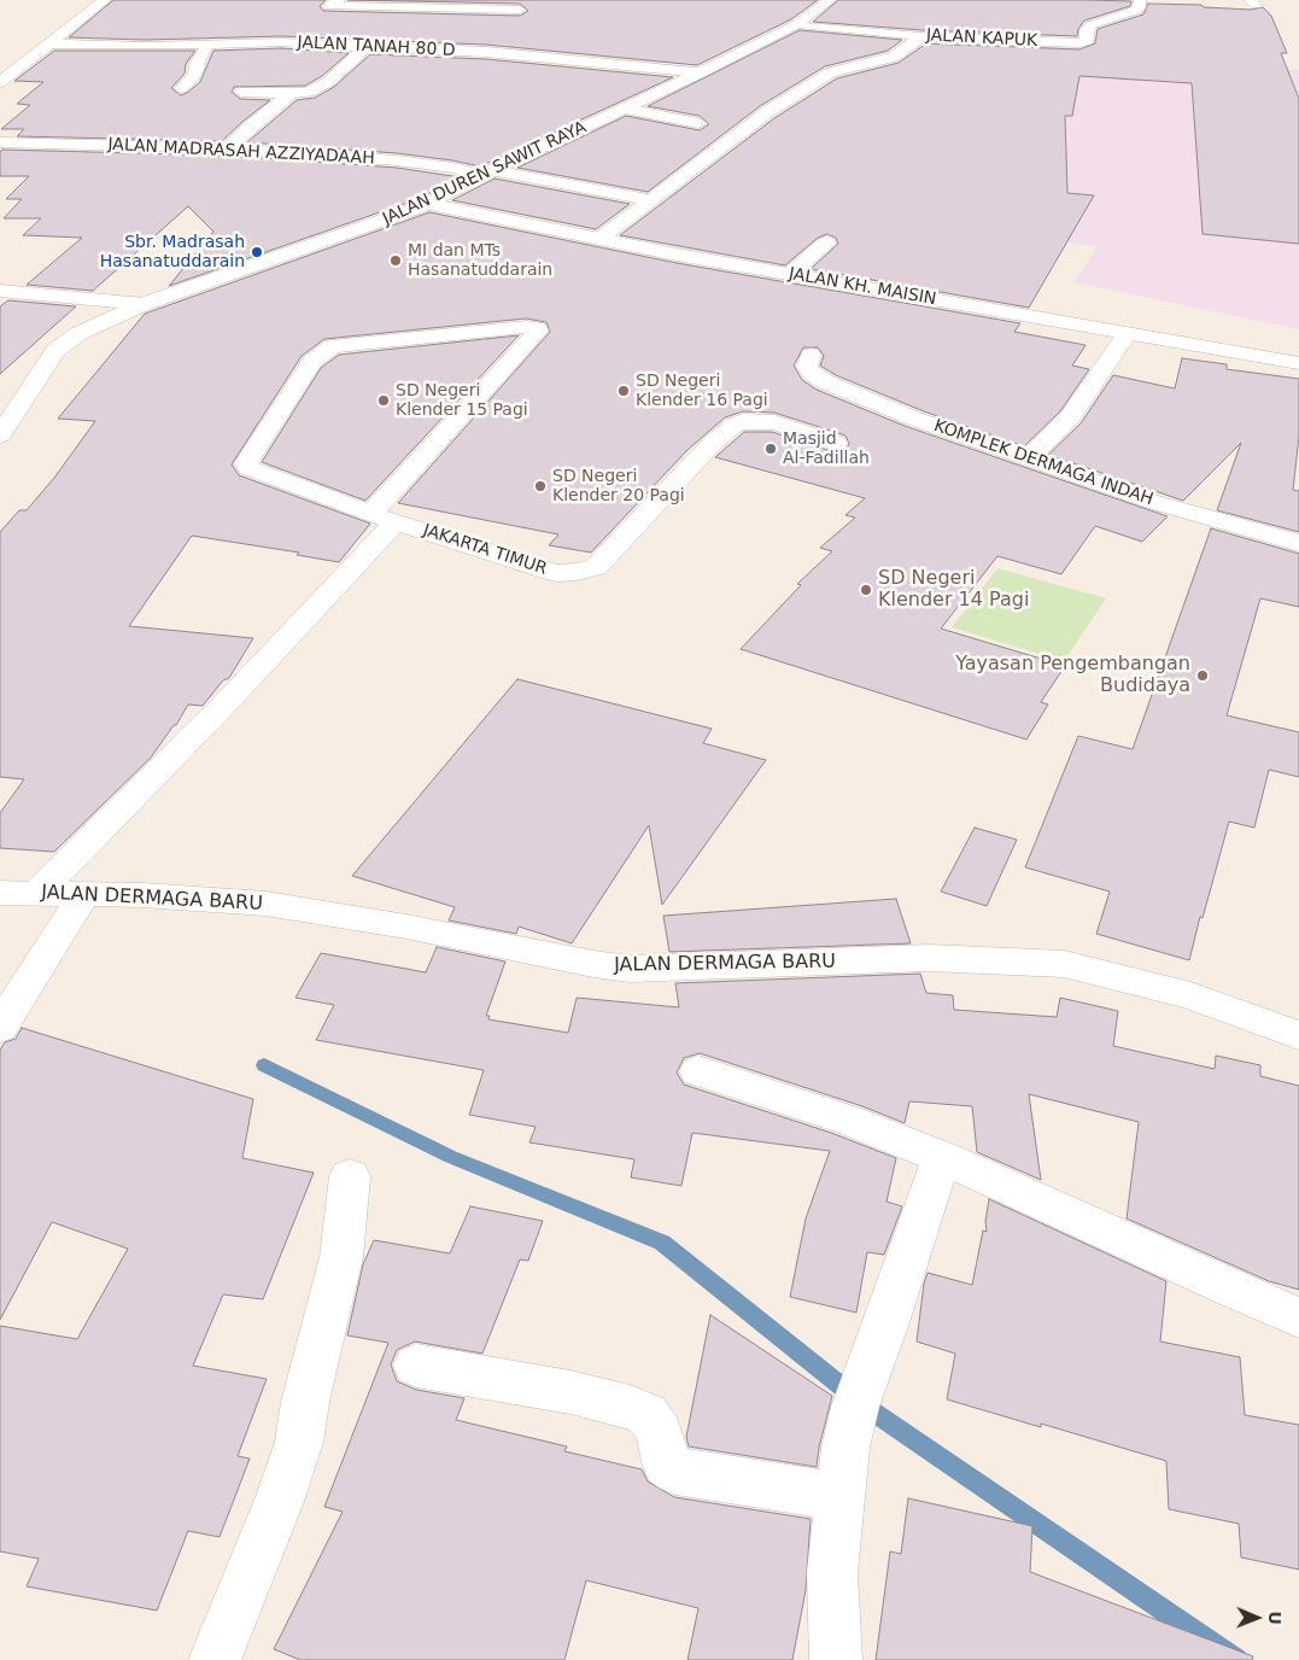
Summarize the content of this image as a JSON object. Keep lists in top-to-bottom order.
{
  "streets": {
    "street": [
      "JALAN KAPUK",
      "JALAN TANAH 80 D",
      "JALAN MADRASAH AZZIYADAAH",
      "JALAN DUREN SAWIT RAYA",
      "JALAN KH. MAISIN",
      "KOMPLEK DERMAGA INDAH",
      "JAKARTA TIMUR",
      "JALAN DERMAGA BARU"
    ]
  },
  "crossings": [
    ["JALAN KAPUK", "JALAN DUREN SAWIT RAYA"],
    ["JALAN TANAH 80 D", "JALAN DUREN SAWIT RAYA"],
    ["JALAN MADRASAH AZZIYADAAH", "JALAN DUREN SAWIT RAYA"],
    ["JALAN DUREN SAWIT RAYA", "JALAN KH. MAISIN"]
  ],
  "places": [
    "Sbr. Madrasah Hasanatuddarain",
    "MI dan MTs Hasanatuddarain",
    "SD Negeri Klender 16 Pagi",
    "SD Negeri Klender 15 Pagi",
    "Masjid Al-Fadillah",
    "SD Negeri Klender 20 Pagi",
    "SD Negeri Klender 14 Pagi",
    "Yayasan Pengembangan Budidaya"
  ],
  "north": "right"
}
